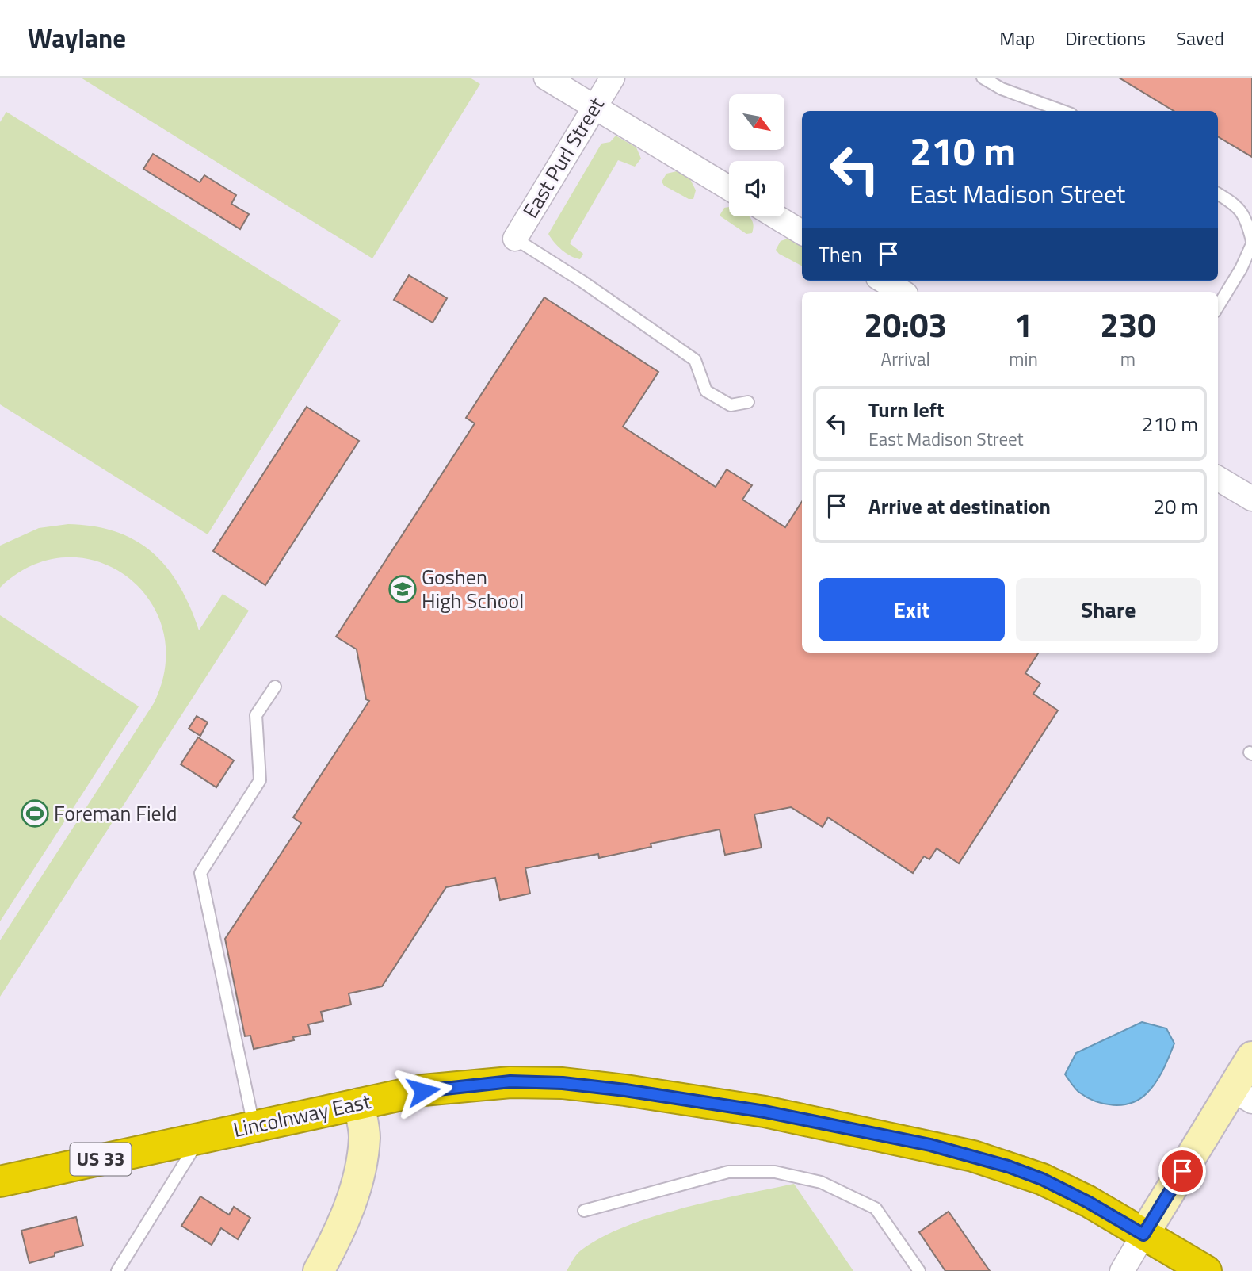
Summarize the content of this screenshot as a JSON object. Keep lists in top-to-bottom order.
{
  "streets": {
    "highway": ["Lincolnway East", "US 33"],
    "street": ["East Purl Street"]
  },
  "places": {
    "school or university": ["Goshen High School"],
    "sports": ["Foreman Field"]
  },
  "north": "bottom right",
  "page": {
    "header": "Waylane",
    "nav": ["Map", "Directions", "Saved"],
    "turn": ["210 m", "East Madison Street"],
    "then": "Then",
    "eta": [
      "20:03",
      "Arrival",
      "1",
      "min",
      "230",
      "m"
    ],
    "list": [
      {
        "name": "Turn left",
        "note": "East Madison Street",
        "value": "210 m"
      },
      {
        "name": "Arrive at destination",
        "value": "20 m"
      }
    ],
    "buttons": ["Exit", "Share"]
  }
}
